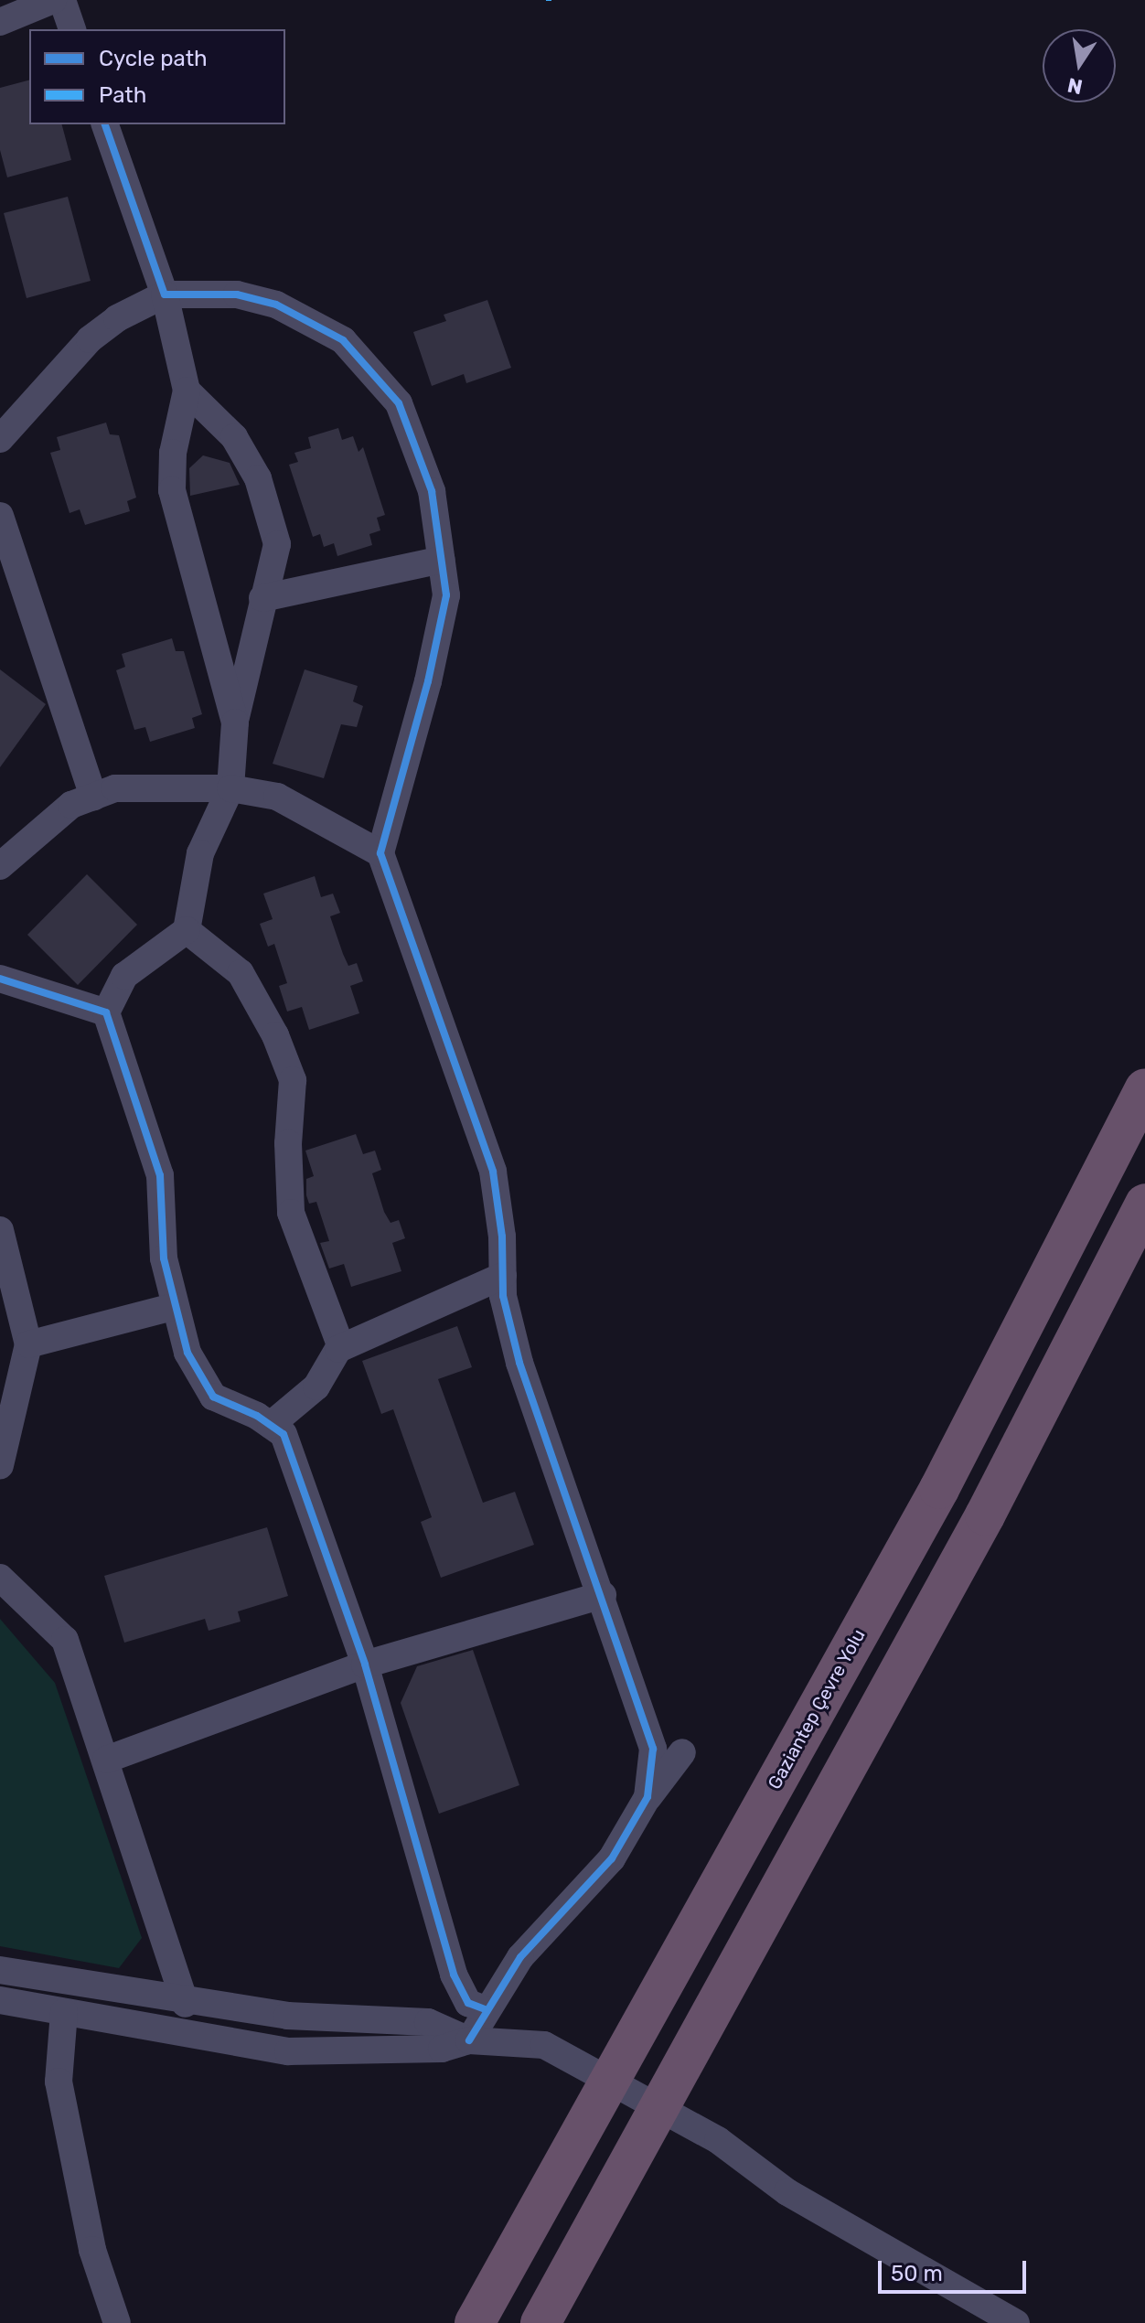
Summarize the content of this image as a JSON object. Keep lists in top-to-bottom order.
{
  "streets": {
    "highway": ["Gaziantep Çevre Yolu"]
  },
  "legend": ["Cycle path", "Path"],
  "scale_bar": "50 m",
  "north": "bottom"
}
